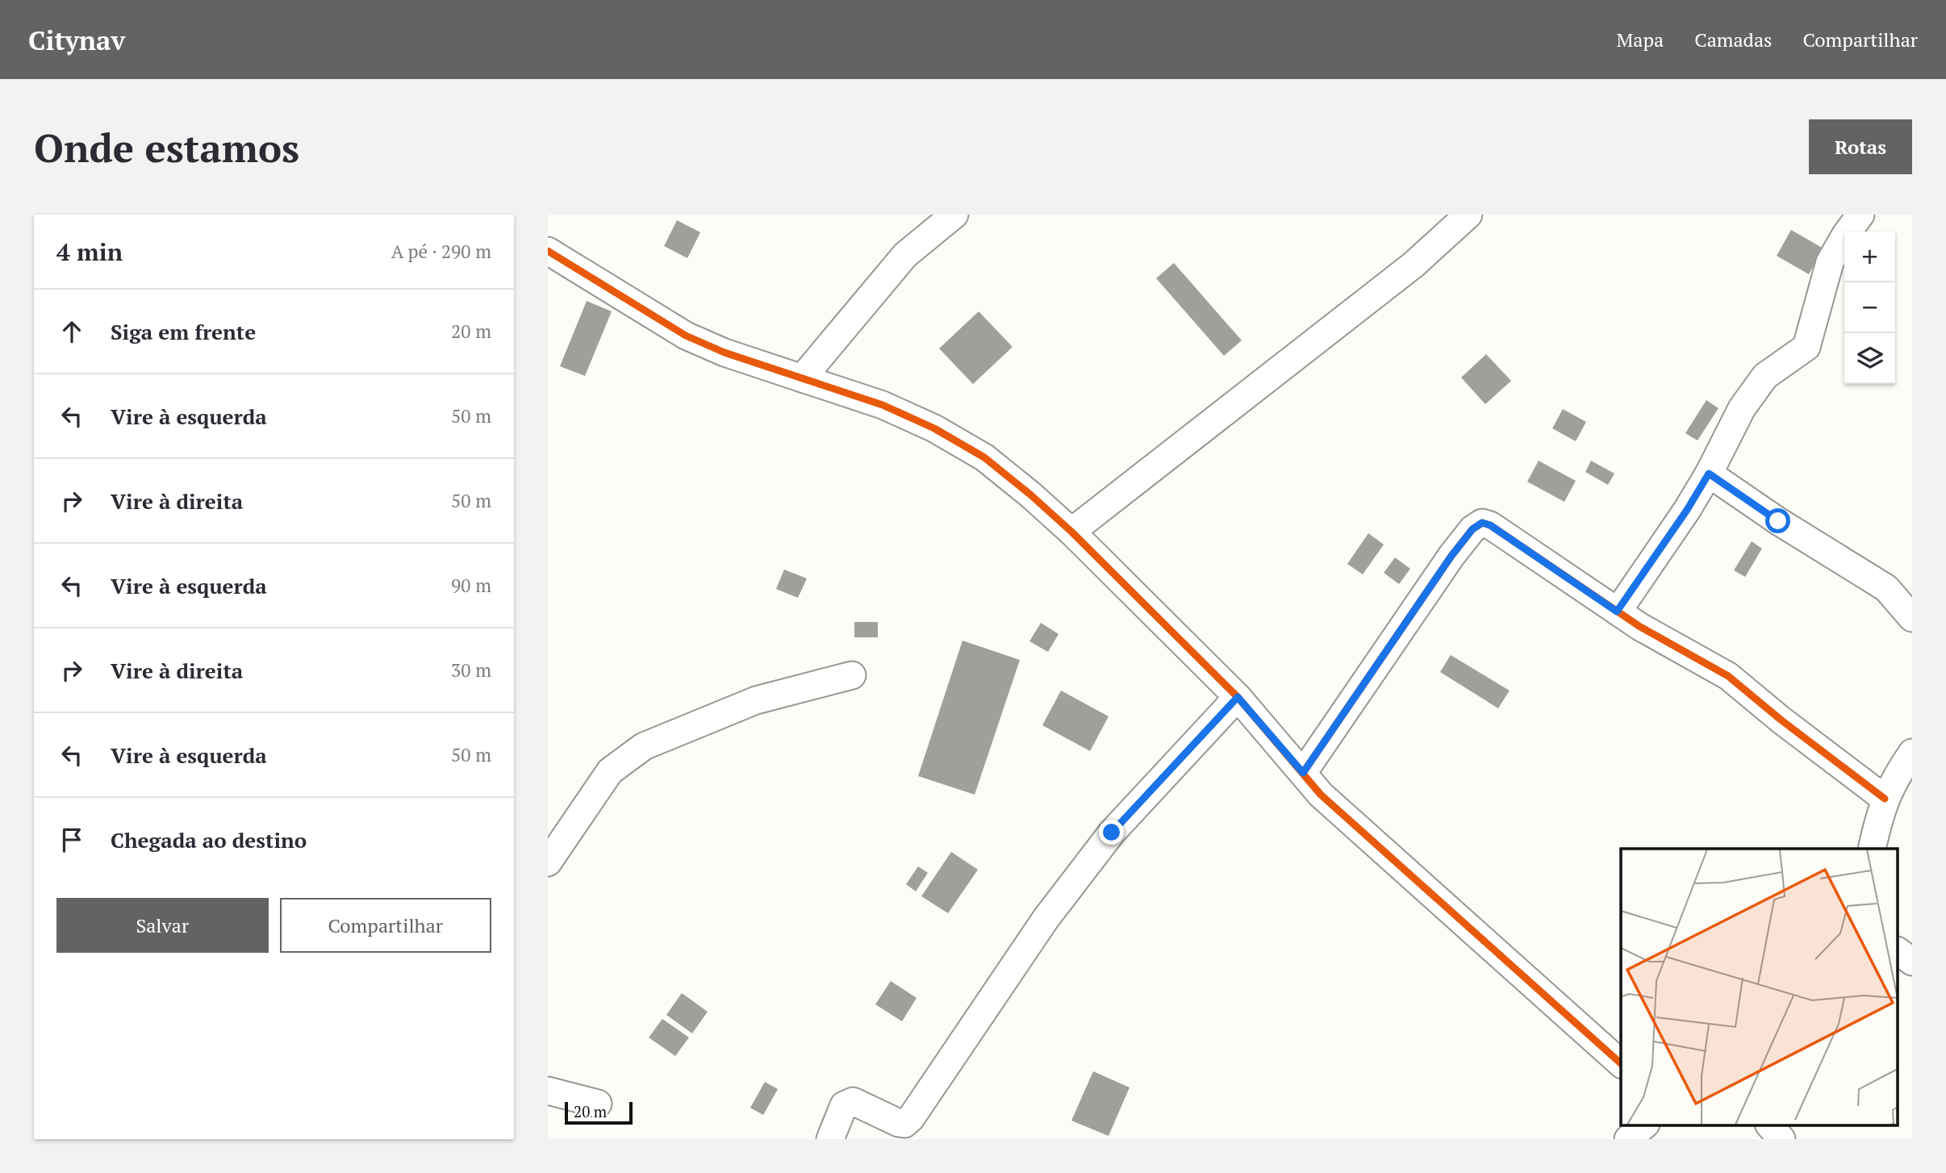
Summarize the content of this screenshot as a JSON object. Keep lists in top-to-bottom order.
{
  "scale_bar": "20 m",
  "page": {
    "header": "Citynav",
    "nav": ["Mapa", "Camadas", "Compartilhar"],
    "buttons": [
      "Rotas",
      ["Salvar", "Compartilhar"]
    ],
    "title": "Onde estamos",
    "heading": ["4 min", "A pé · 290 m"],
    "map_buttons": ["+", "−"],
    "list": [
      ["Siga em frente", "20 m"],
      ["Vire à esquerda", "50 m"],
      ["Vire à direita", "50 m"],
      ["Vire à esquerda", "90 m"],
      ["Vire à direita", "30 m"],
      ["Vire à esquerda", "50 m"],
      "Chegada ao destino"
    ],
    "scale": "20 m"
  }
}
